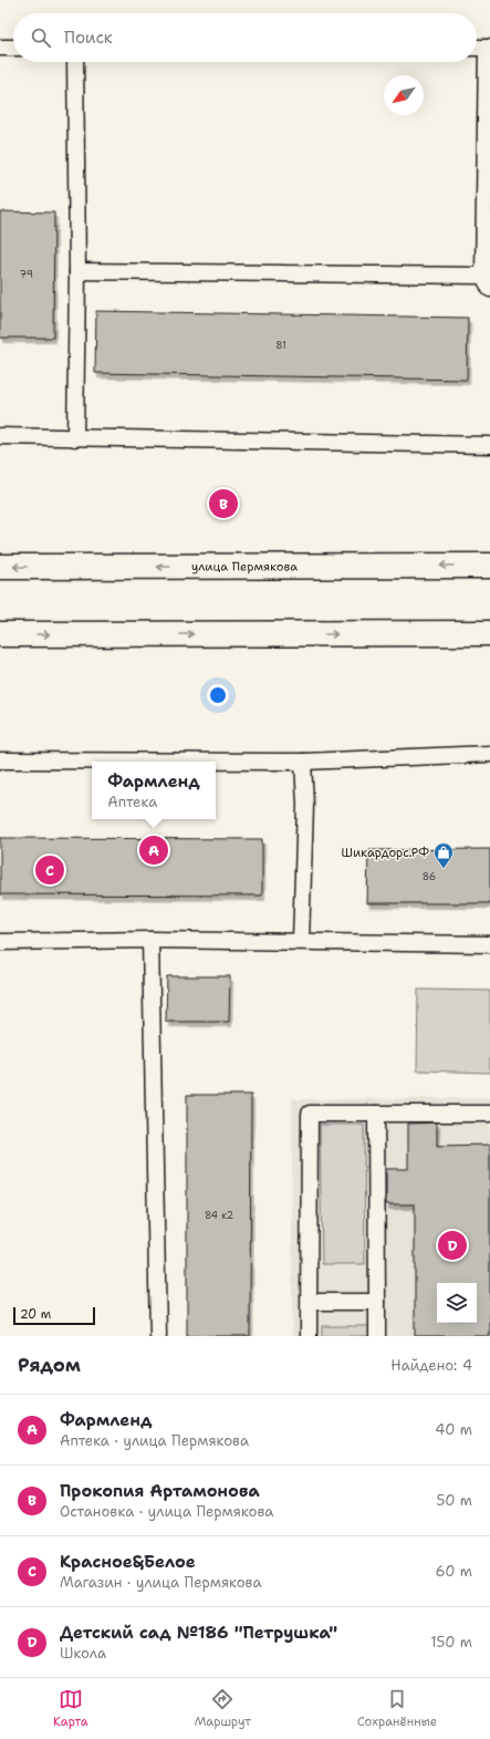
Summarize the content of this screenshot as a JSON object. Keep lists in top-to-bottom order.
{
  "streets": {
    "main road": ["улица Пермякова"]
  },
  "places": {
    "shop": ["Шикардорс.РФ"]
  },
  "house_numbers": [
    "79",
    "81",
    "86",
    "84 к2"
  ],
  "scale_bar": "20 m",
  "north": "bottom left",
  "page": {
    "search": "Поиск",
    "pins": [
      "B",
      "A",
      "C",
      "D"
    ],
    "popup": ["Фармленд", "Аптека"],
    "scale": "20 m",
    "heading": ["Рядом", "Найдено: 4"],
    "list": [
      {
        "mark": "A",
        "name": "Фармленд",
        "note": "Аптека · улица Пермякова",
        "value": "40 m"
      },
      {
        "mark": "B",
        "name": "Прокопия Артамонова",
        "note": "Остановка · улица Пермякова",
        "value": "50 m"
      },
      {
        "mark": "C",
        "name": "Красное&Белое",
        "note": "Магазин · улица Пермякова",
        "value": "60 m"
      },
      {
        "mark": "D",
        "name": "Детский сад №186 \"Петрушка\"",
        "note": "Школа",
        "value": "150 m"
      }
    ],
    "nav": ["Карта", "Маршрут", "Сохранённые"]
  }
}
